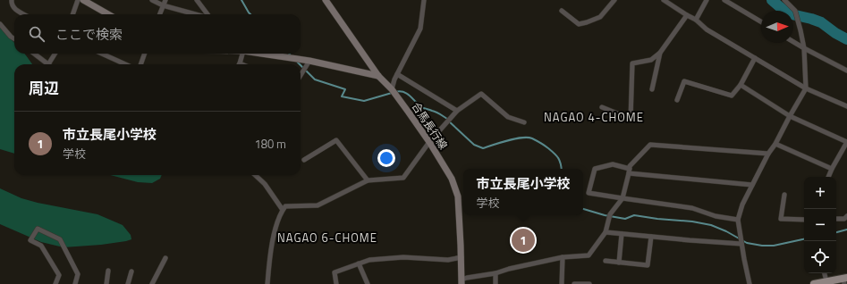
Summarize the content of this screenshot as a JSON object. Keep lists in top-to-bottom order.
{
  "streets": {
    "main road": ["合馬長行線"]
  },
  "districts": ["NAGAO 4-CHOME", "NAGAO 6-CHOME"],
  "north": "right",
  "page": {
    "search": "ここで検索",
    "heading": "周辺",
    "list": [
      {
        "mark": "1",
        "name": "市立長尾小学校",
        "note": "学校",
        "value": "180 m"
      }
    ],
    "popup": ["市立長尾小学校", "学校"],
    "map_buttons": ["+", "−"],
    "pins": "1"
  }
}
